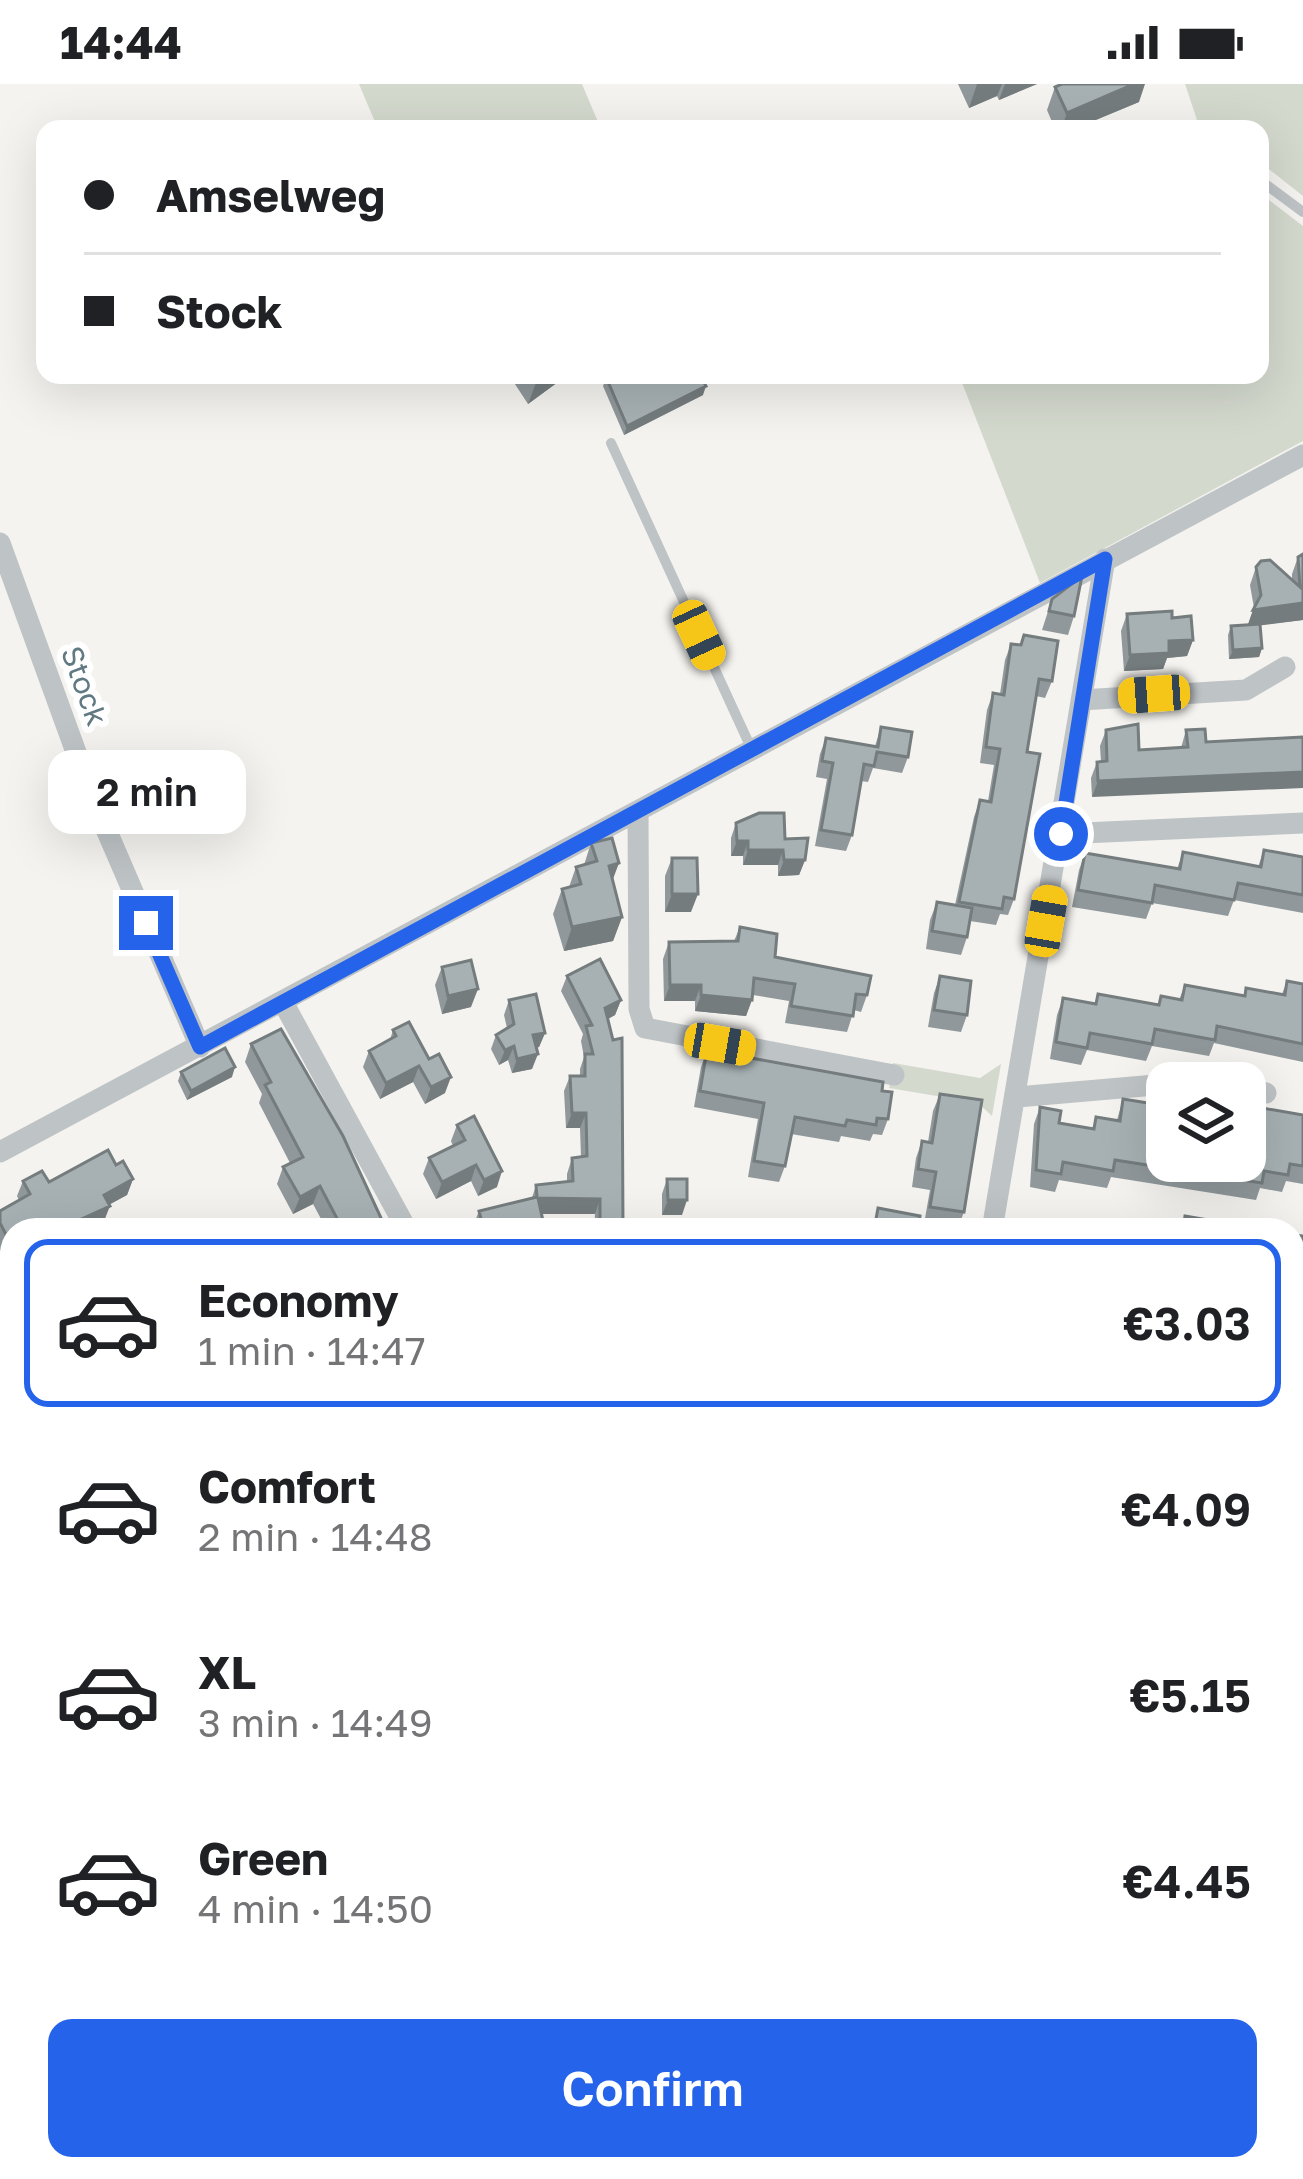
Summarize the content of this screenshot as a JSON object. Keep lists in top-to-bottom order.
{
  "streets": {
    "street": ["Stock"]
  },
  "page": {
    "status": "14:44",
    "banner": ["Amselweg", "Stock"],
    "bubble": "2 min",
    "list": [
      {
        "name": "Economy",
        "note": "1 min · 14:47",
        "value": "€3.03"
      },
      {
        "name": "Comfort",
        "note": "2 min · 14:48",
        "value": "€4.09"
      },
      {
        "name": "XL",
        "note": "3 min · 14:49",
        "value": "€5.15"
      },
      {
        "name": "Green",
        "note": "4 min · 14:50",
        "value": "€4.45"
      }
    ],
    "buttons": "Confirm"
  }
}
